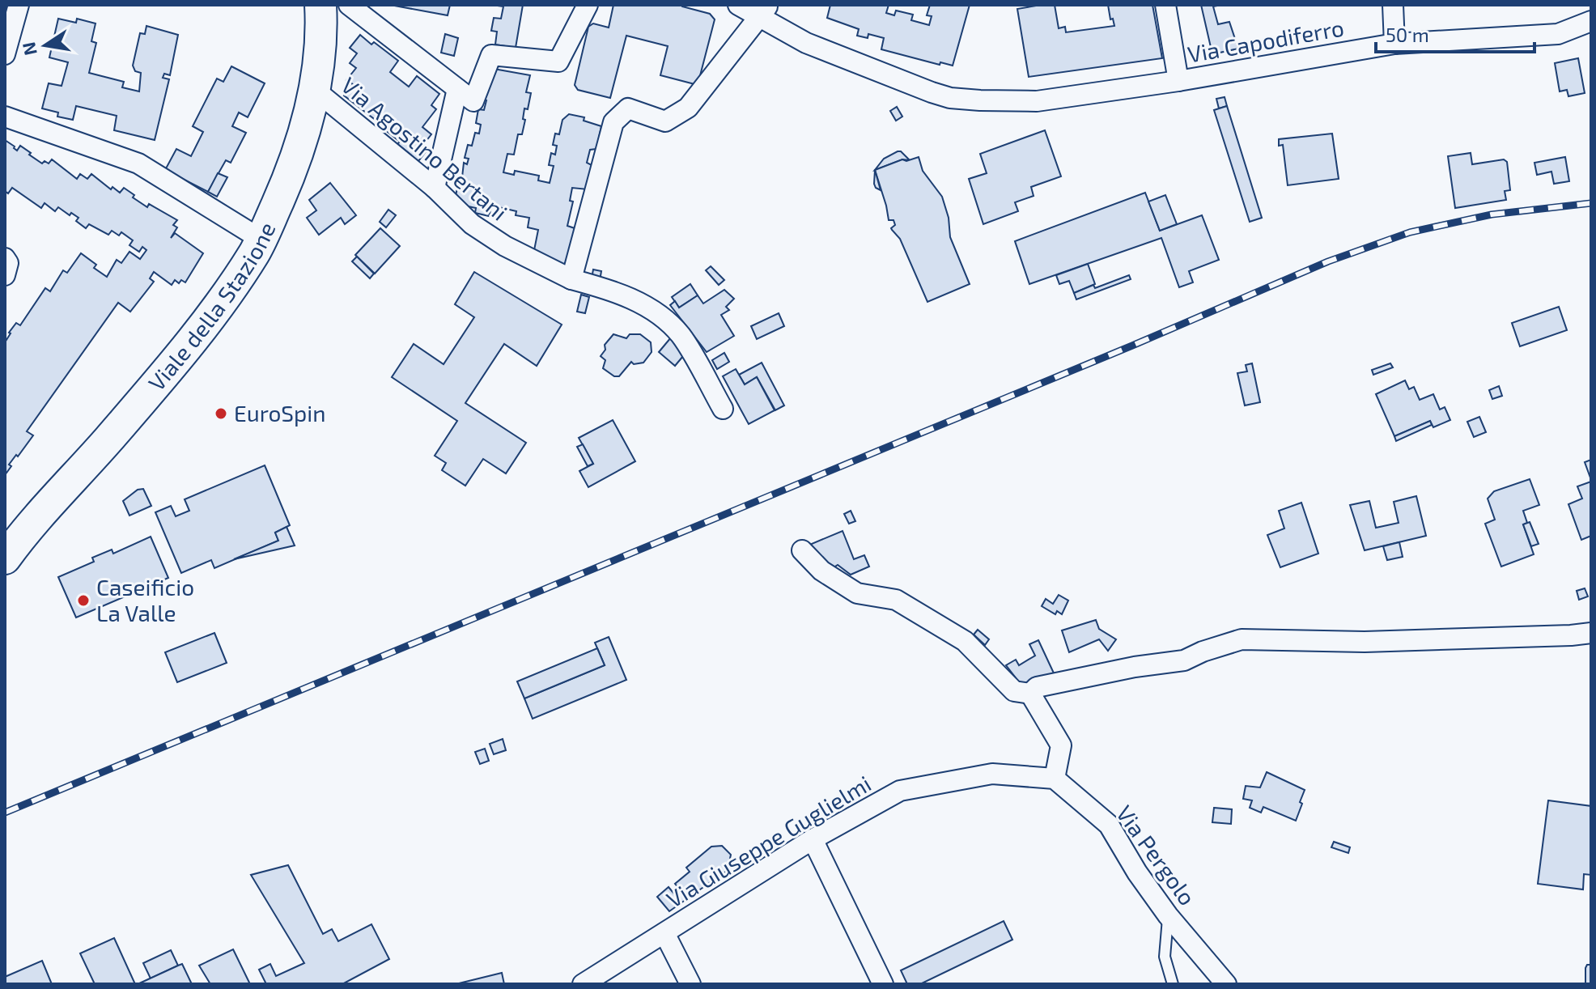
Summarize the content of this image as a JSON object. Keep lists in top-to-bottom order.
{
  "streets": {
    "main road": ["Viale della Stazione"],
    "street": [
      "Via Capodiferro",
      "Via Agostino Bertani",
      "Via Giuseppe Guglielmi",
      "Via Pergolo"
    ]
  },
  "crossings": [
    ["Via Agostino Bertani", "Viale della Stazione"],
    ["Via Giuseppe Guglielmi", "Via Pergolo"]
  ],
  "places": ["EuroSpin", "Caseificio La Valle"],
  "scale_bar": "50 m",
  "north": "left"
}
